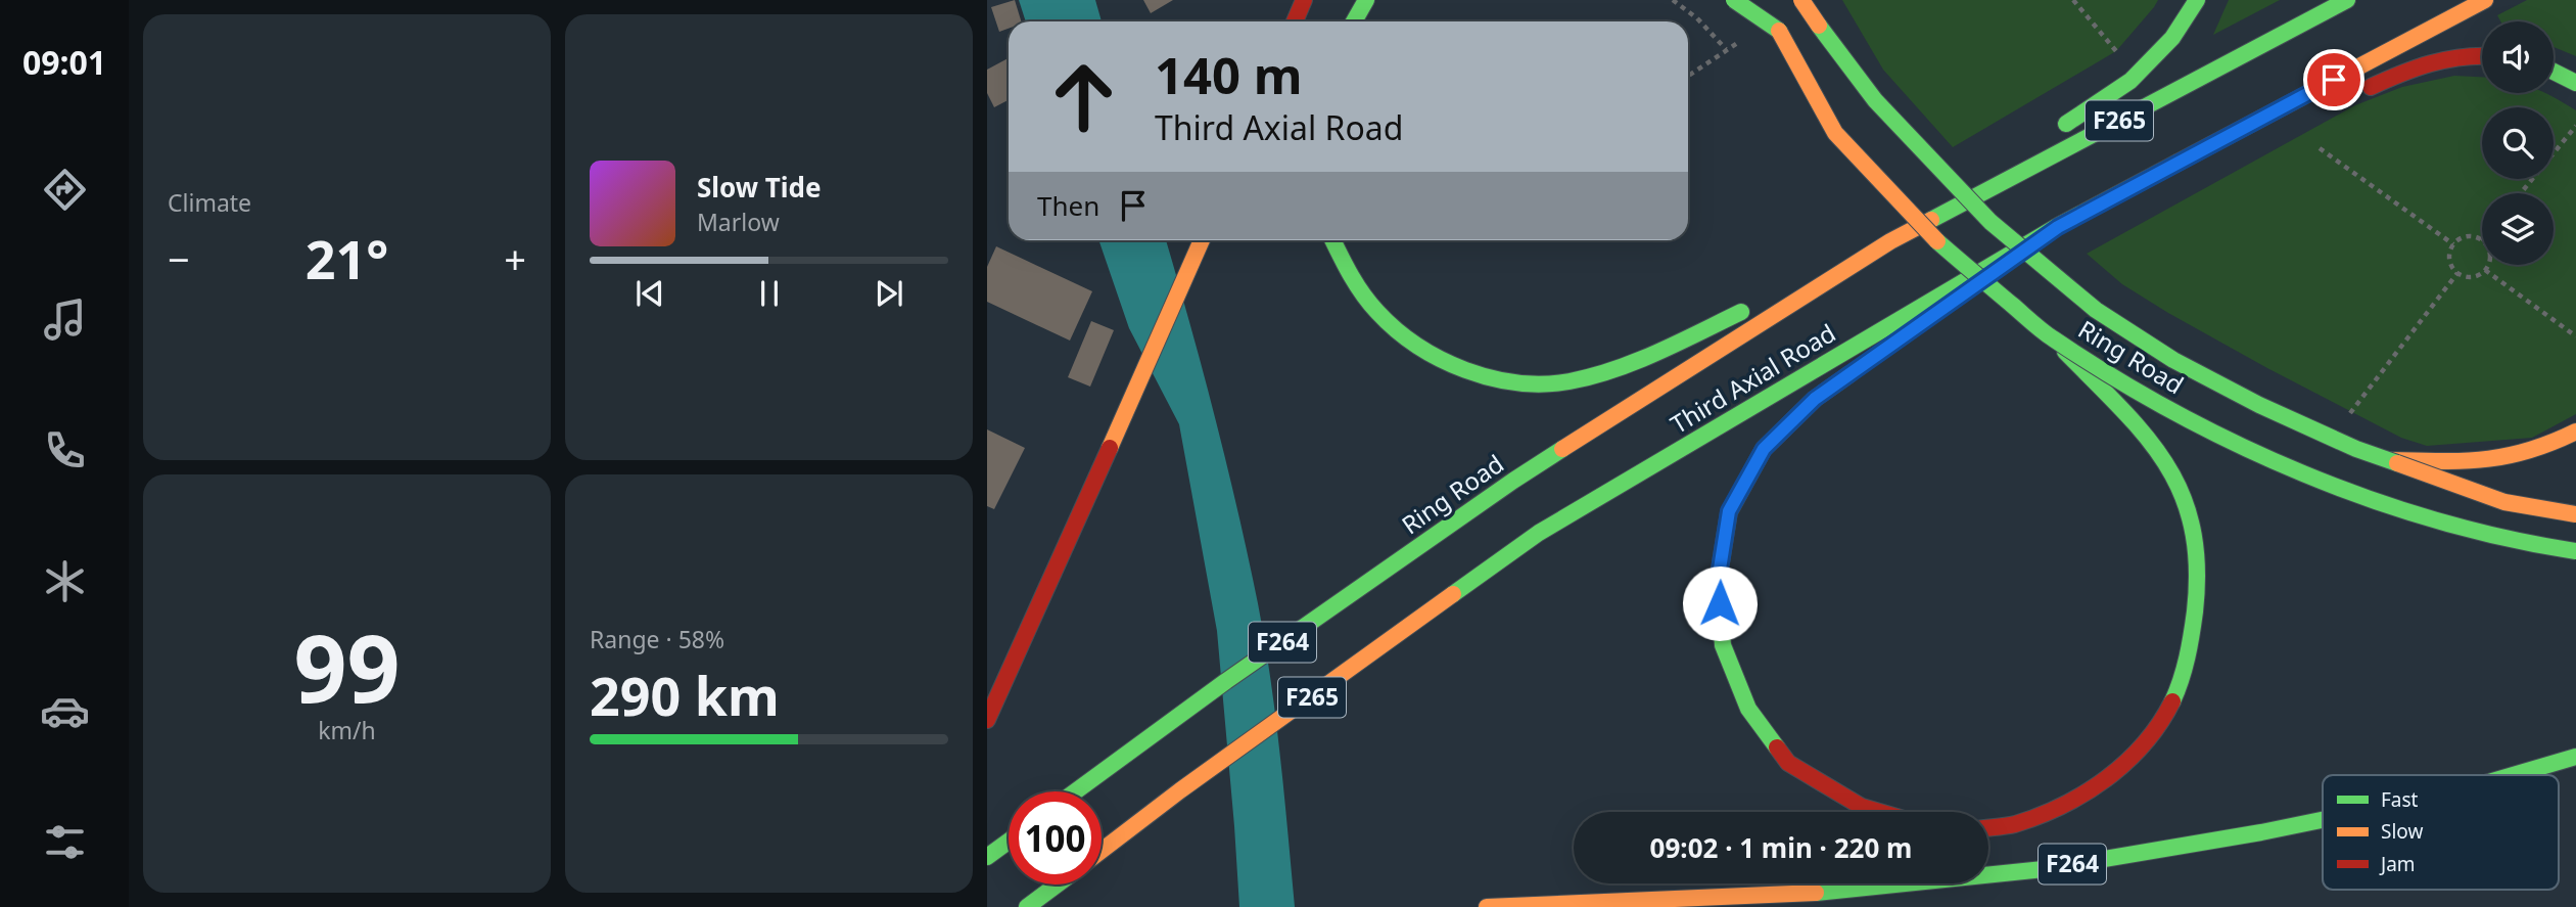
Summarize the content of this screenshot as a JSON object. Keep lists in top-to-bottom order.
{
  "streets": {
    "main road": [
      "F265",
      "Ring Road",
      "Third Axial Road",
      "F264"
    ]
  },
  "crossings": [
    ["F265", "Ring Road"],
    ["F265", "F264"],
    ["Ring Road", "F264"]
  ],
  "legend": ["Fast", "Slow", "Jam"],
  "page": {
    "tabs": "09:01",
    "tile": [
      "Climate",
      ["99", "km/h"],
      ["Range · 58%", "290 km"]
    ],
    "turn": ["140 m", "Third Axial Road"],
    "song": ["Slow Tide", "Marlow"],
    "then": "Then",
    "heat": ["−", "21°", "+"],
    "limit": "100",
    "trip": "09:02 · 1 min · 220 m"
  }
}
